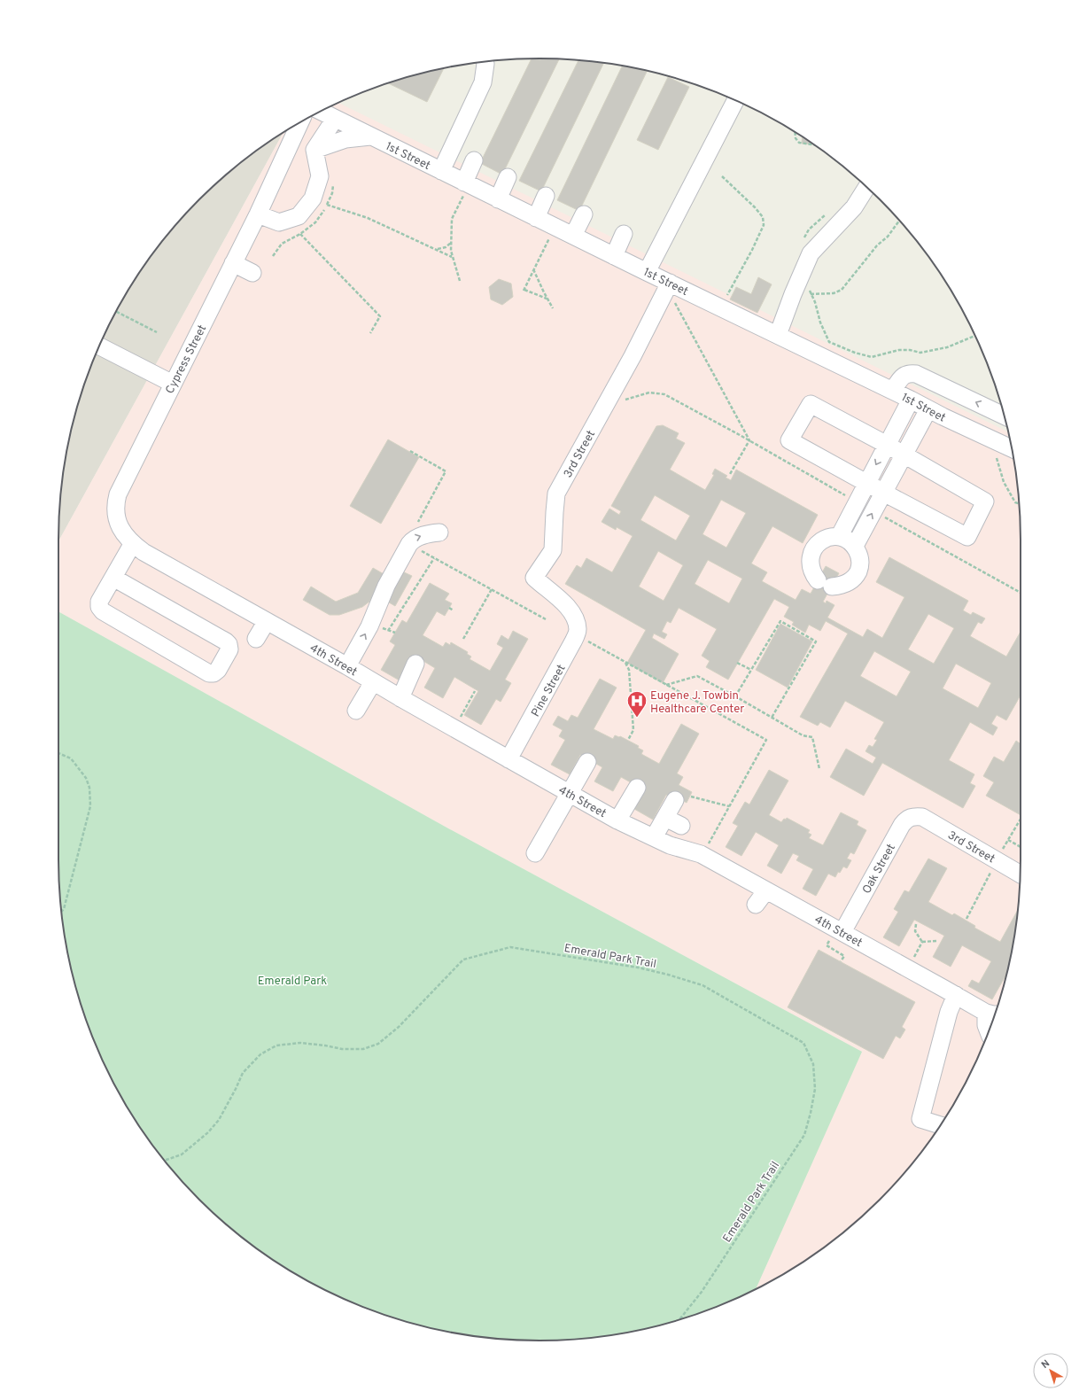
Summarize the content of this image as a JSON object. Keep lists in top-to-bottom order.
{
  "streets": {
    "street": [
      "1st Street",
      "Cypress Street",
      "3rd Street",
      "4th Street",
      "Pine Street",
      "Oak Street"
    ],
    "path": ["Emerald Park Trail"]
  },
  "crossings": [
    ["1st Street", "3rd Street"],
    ["Cypress Street", "4th Street"],
    ["3rd Street", "Pine Street"],
    ["3rd Street", "Oak Street"],
    ["4th Street", "Pine Street"],
    ["4th Street", "Oak Street"]
  ],
  "parks": ["Emerald Park"],
  "places": {
    "hospital": ["Eugene J. Towbin Healthcare Center"]
  },
  "north": "top left"
}
